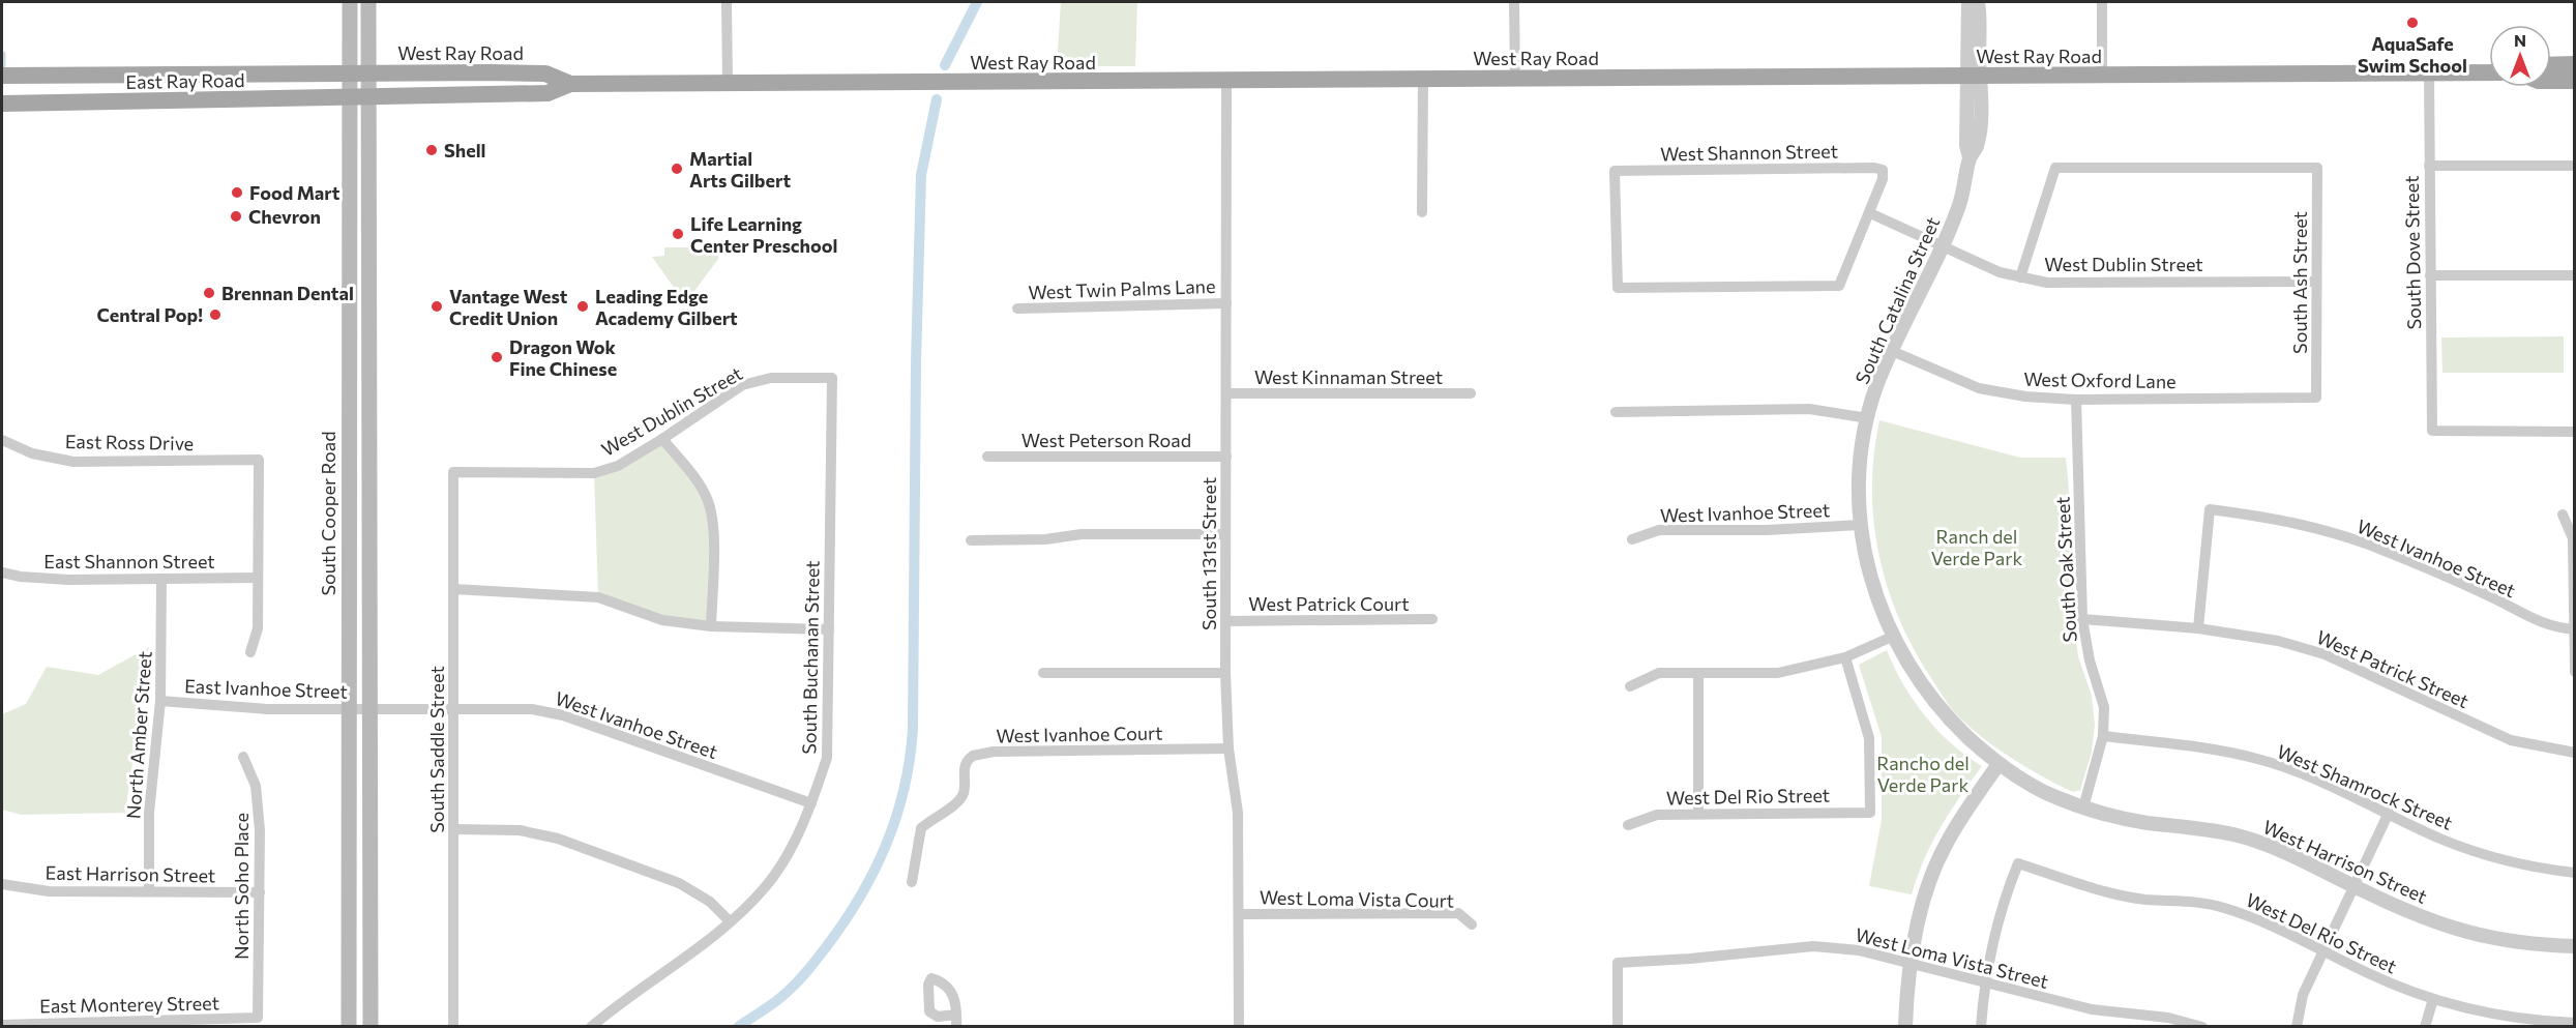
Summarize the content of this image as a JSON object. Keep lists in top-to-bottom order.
{
  "streets": {
    "main road": ["West Ray Road", "East Ray Road", "South Cooper Road"],
    "street": [
      "West Shannon Street",
      "South Dove Street",
      "West Dublin Street",
      "South Ash Street",
      "West Twin Palms Lane",
      "South Catalina Street",
      "West Kinnaman Street",
      "West Oxford Lane",
      "West Peterson Road",
      "East Ross Drive",
      "West Ivanhoe Street",
      "South 131st Street",
      "East Shannon Street",
      "South Oak Street",
      "West Patrick Court",
      "South Buchanan Street",
      "West Patrick Street",
      "East Ivanhoe Street",
      "West Ivanhoe Court",
      "North Amber Street",
      "South Saddle Street",
      "West Shamrock Street",
      "West Del Rio Street",
      "West Harrison Street",
      "East Harrison Street",
      "North Soho Place",
      "West Loma Vista Court",
      "West Loma Vista Street",
      "East Monterey Street"
    ]
  },
  "crossings": [
    ["West Ray Road", "East Ray Road"],
    ["West Ray Road", "South Dove Street"],
    ["West Ray Road", "South Catalina Street"],
    ["West Ray Road", "South Cooper Road"],
    ["West Ray Road", "South 131st Street"],
    ["East Ray Road", "South Cooper Road"],
    ["West Shannon Street", "West Dublin Street"],
    ["West Dublin Street", "South Ash Street"],
    ["West Dublin Street", "South Catalina Street"],
    ["West Dublin Street", "South Buchanan Street"],
    ["West Dublin Street", "South Saddle Street"],
    ["South Ash Street", "West Oxford Lane"],
    ["West Twin Palms Lane", "South 131st Street"],
    ["South Catalina Street", "West Oxford Lane"],
    ["South Catalina Street", "West Ivanhoe Street"],
    ["South Catalina Street", "West Harrison Street"],
    ["West Kinnaman Street", "South 131st Street"],
    ["West Oxford Lane", "South Oak Street"],
    ["West Peterson Road", "South 131st Street"],
    ["East Ross Drive", "East Shannon Street"],
    ["West Ivanhoe Street", "South Buchanan Street"],
    ["West Ivanhoe Street", "West Patrick Street"],
    ["West Ivanhoe Street", "East Ivanhoe Street"],
    ["West Ivanhoe Street", "South Saddle Street"],
    ["South Cooper Road", "East Ivanhoe Street"],
    ["South 131st Street", "West Patrick Court"],
    ["South 131st Street", "West Ivanhoe Court"],
    ["South 131st Street", "West Loma Vista Court"],
    ["East Shannon Street", "North Amber Street"],
    ["South Oak Street", "West Patrick Street"],
    ["South Oak Street", "West Shamrock Street"],
    ["South Oak Street", "West Harrison Street"],
    ["East Ivanhoe Street", "North Amber Street"],
    ["North Amber Street", "East Harrison Street"],
    ["West Del Rio Street", "West Loma Vista Street"],
    ["East Harrison Street", "North Soho Place"],
    ["North Soho Place", "East Monterey Street"]
  ],
  "parks": ["Ranch del Verde Park", "Rancho del Verde Park"],
  "places": [
    "AquaSafe Swim School",
    "Shell",
    "Martial Arts Gilbert",
    "Food Mart",
    "Chevron",
    "Life Learning Center Preschool",
    "Brennan Dental",
    "Vantage West Credit Union",
    "Leading Edge Academy Gilbert",
    "Central Pop!",
    "Dragon Wok Fine Chinese"
  ],
  "north": "top"
}
